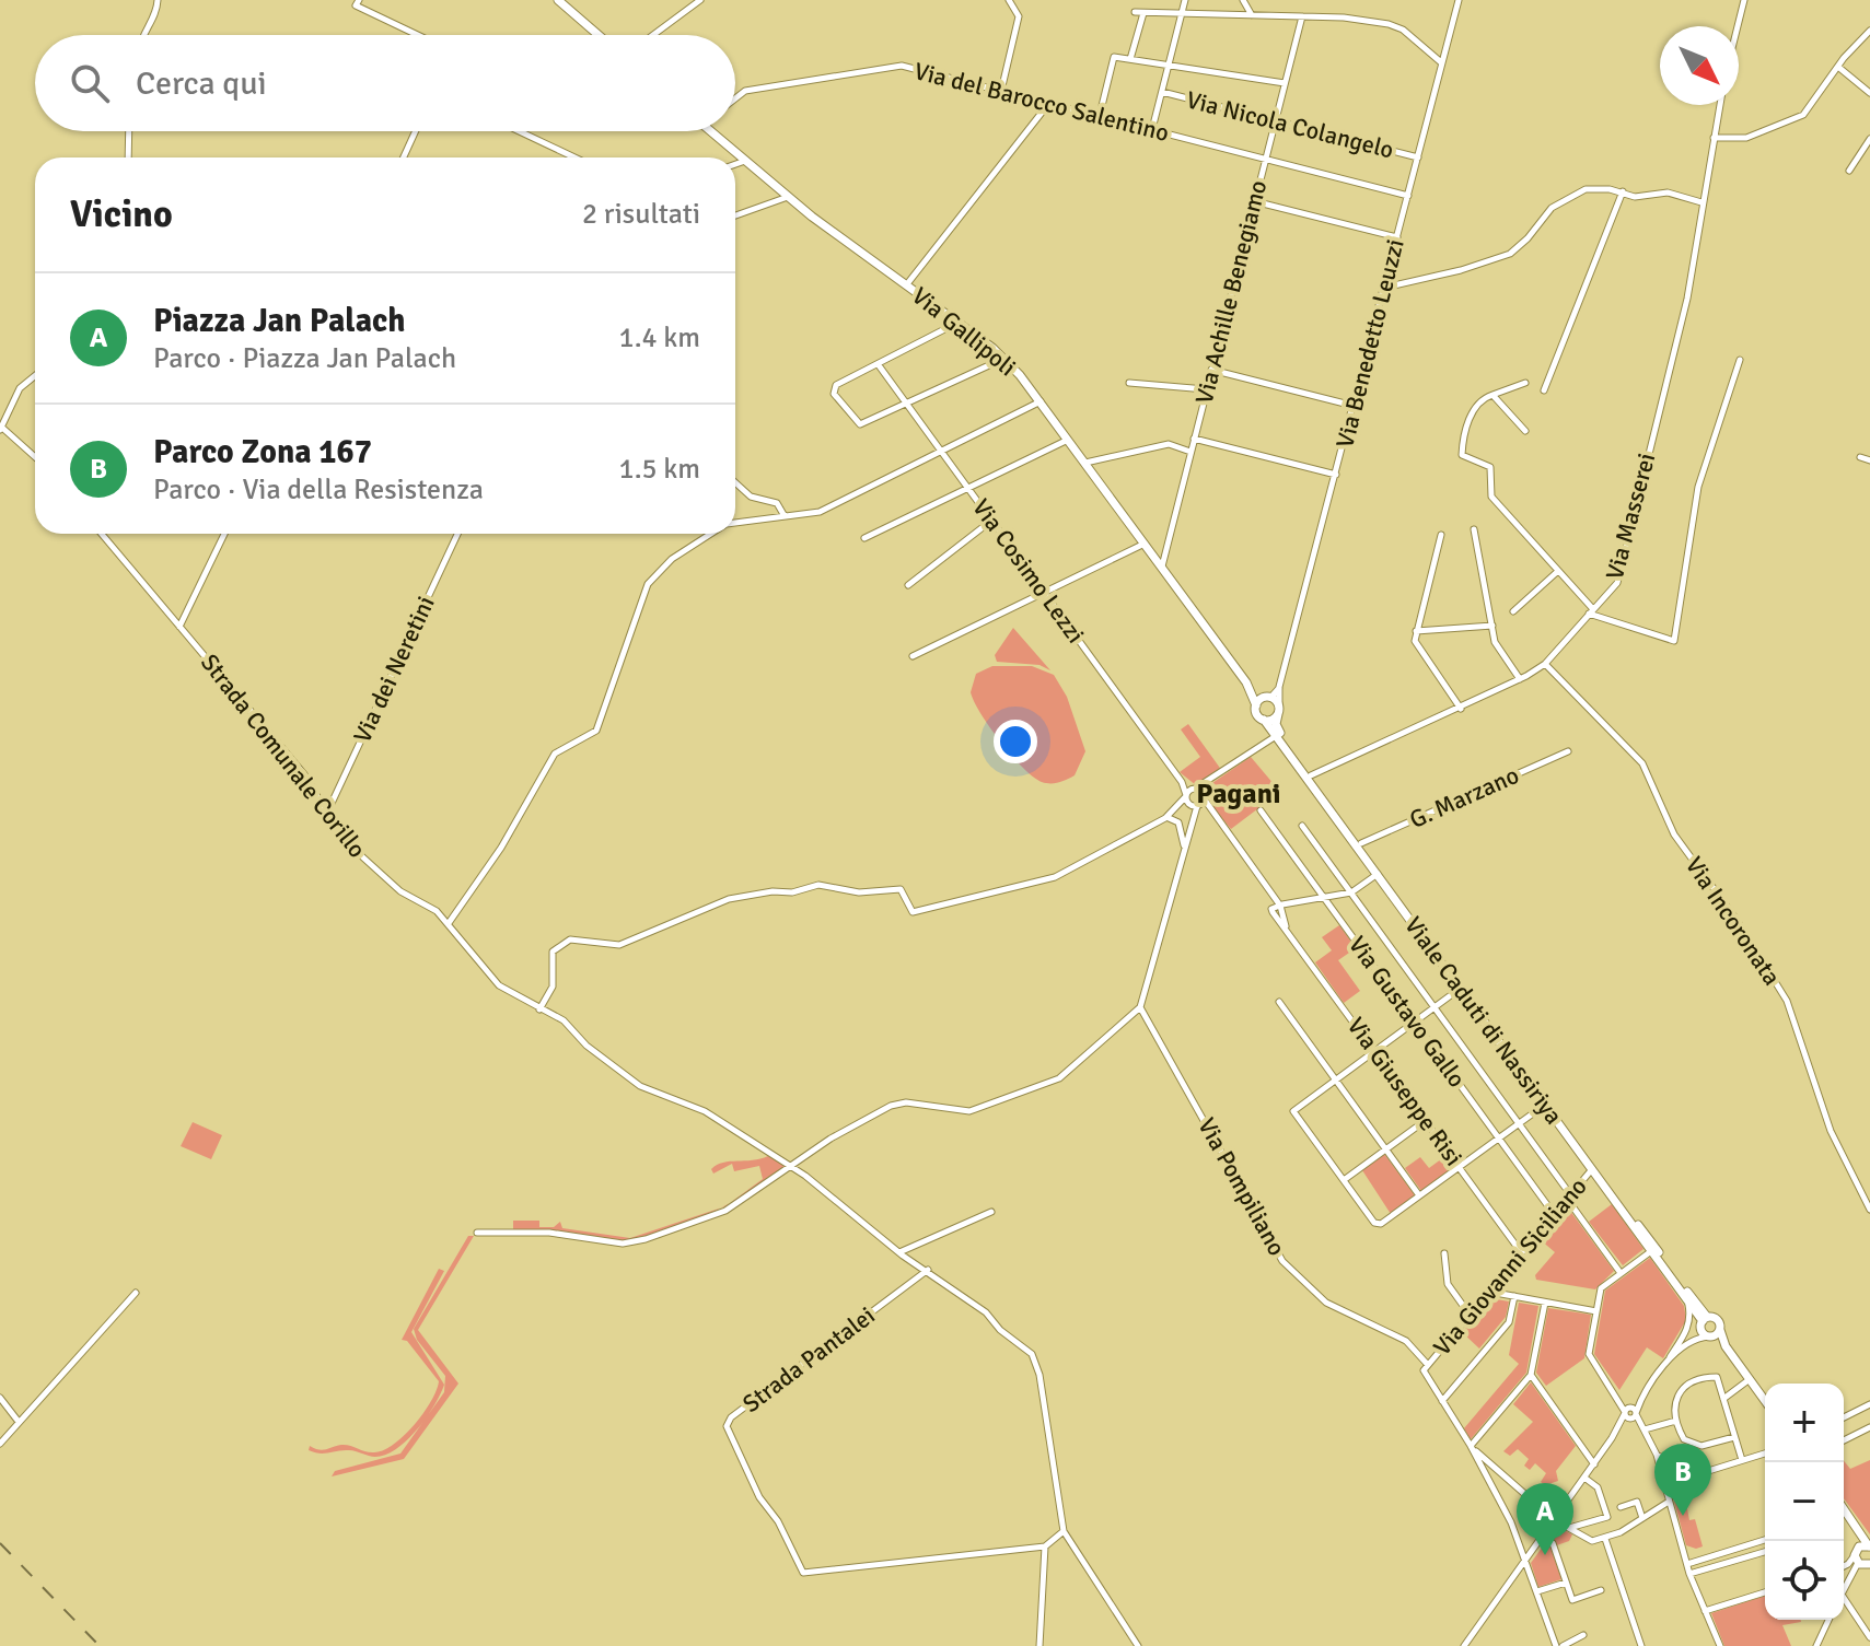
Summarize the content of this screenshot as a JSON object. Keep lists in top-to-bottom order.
{
  "streets": {
    "main road": ["Via Gallipoli", "Viale Caduti di Nassiriya"],
    "street": [
      "Via del Barocco Salentino",
      "Via Nicola Colangelo",
      "Via Achille Benegiamo",
      "Via Benedetto Leuzzi",
      "Via Masserei",
      "Via Cosimo Lezzi",
      "Via dei Neretini",
      "Strada Comunale Corillo",
      "G. Marzano",
      "Via Incoronata",
      "Via Gustavo Gallo",
      "Via Giuseppe Risi",
      "Via Pompiliano",
      "Via Giovanni Siciliano",
      "Strada Pantalei"
    ]
  },
  "crossings": [
    ["Via del Barocco Salentino", "Via Achille Benegiamo"],
    ["Via del Barocco Salentino", "Via Benedetto Leuzzi"],
    ["Via Nicola Colangelo", "Via Achille Benegiamo"],
    ["Via Nicola Colangelo", "Via Benedetto Leuzzi"],
    ["Via Achille Benegiamo", "Via Gallipoli"],
    ["Via Gallipoli", "Via Benedetto Leuzzi"],
    ["Via Gallipoli", "Viale Caduti di Nassiriya"],
    ["Via Benedetto Leuzzi", "Viale Caduti di Nassiriya"],
    ["Via Masserei", "Via Incoronata"],
    ["Via Masserei", "Viale Caduti di Nassiriya"],
    ["Via Cosimo Lezzi", "Via Giuseppe Risi"],
    ["Via dei Neretini", "Strada Comunale Corillo"],
    ["Strada Comunale Corillo", "Strada Pantalei"],
    ["G. Marzano", "Viale Caduti di Nassiriya"],
    ["Via Gustavo Gallo", "Via Giovanni Siciliano"],
    ["Viale Caduti di Nassiriya", "Via Giovanni Siciliano"],
    ["Via Giuseppe Risi", "Via Giovanni Siciliano"],
    ["Via Pompiliano", "Via Giovanni Siciliano"]
  ],
  "districts": ["Pagani"],
  "north": "bottom right",
  "page": {
    "search": "Cerca qui",
    "heading": ["Vicino", "2 risultati"],
    "list": [
      {
        "mark": "A",
        "name": "Piazza Jan Palach",
        "note": "Parco · Piazza Jan Palach",
        "value": "1.4 km"
      },
      {
        "mark": "B",
        "name": "Parco Zona 167",
        "note": "Parco · Via della Resistenza",
        "value": "1.5 km"
      }
    ],
    "map_buttons": ["+", "−"],
    "pins": ["B", "A"]
  }
}
